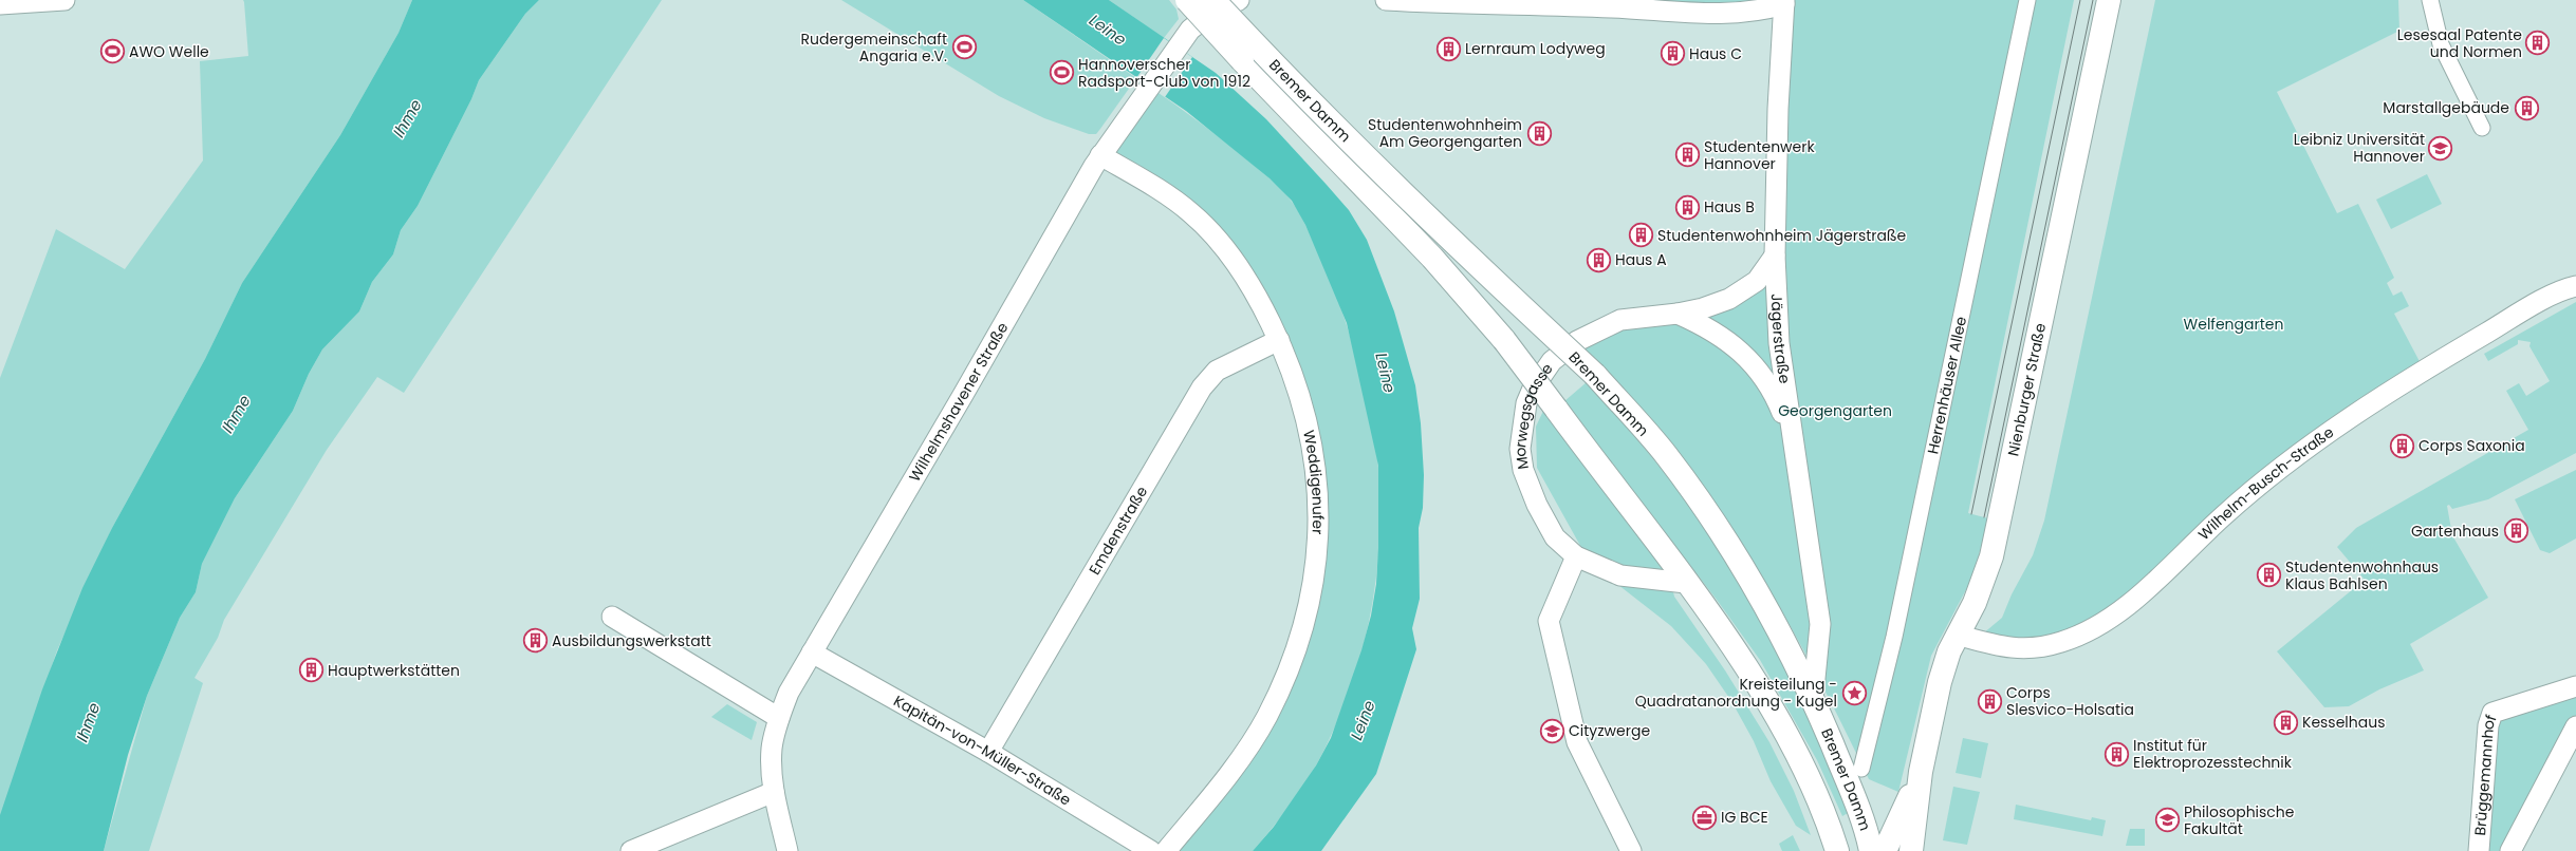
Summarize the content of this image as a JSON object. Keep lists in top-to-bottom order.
{
  "streets": {
    "main road": ["Bremer Damm", "Nienburger Straße"],
    "street": [
      "Jägerstraße",
      "Herrenhäuser Allee",
      "Wilhelmshavener Straße",
      "Morwegsgasse",
      "Weddigenufer",
      "Wilhelm-Busch-Straße",
      "Emdenstraße",
      "Kapitän-von-Müller-Straße",
      "Brüggemannhof"
    ]
  },
  "crossings": [
    ["Bremer Damm", "Jägerstraße"],
    ["Bremer Damm", "Wilhelmshavener Straße"],
    ["Bremer Damm", "Morwegsgasse"],
    ["Jägerstraße", "Morwegsgasse"],
    ["Nienburger Straße", "Wilhelm-Busch-Straße"],
    ["Wilhelmshavener Straße", "Weddigenufer"],
    ["Wilhelmshavener Straße", "Kapitän-von-Müller-Straße"],
    ["Weddigenufer", "Emdenstraße"],
    ["Emdenstraße", "Kapitän-von-Müller-Straße"]
  ],
  "water": ["Leine", "Ihme"],
  "parks": ["Welfengarten", "Georgengarten"],
  "places": {
    "building": [
      "Lesesaal Patente und Normen",
      "Lernraum Lodyweg",
      "Haus C",
      "Marstallgebäude",
      "Studentenwohnheim Am Georgengarten",
      "Studentenwerk Hannover",
      "Haus B",
      "Studentenwohnheim Jägerstraße",
      "Haus A",
      "Corps Saxonia",
      "Gartenhaus",
      "Studentenwohnhaus Klaus Bahlsen",
      "Ausbildungswerkstatt",
      "Hauptwerkstätten",
      "Corps Slesvico-Holsatia",
      "Kesselhaus",
      "Institut für Elektroprozesstechnik"
    ],
    "sports": ["Rudergemeinschaft Angaria e.V.", "AWO Welle", "Hannoverscher Radsport-Club von 1912"],
    "school or university": ["Leibniz Universität Hannover", "Cityzwerge", "Philosophische Fakultät"],
    "place": ["Kreisteilung - Quadratanordnung - Kugel"],
    "office": ["IG BCE"]
  }
}
